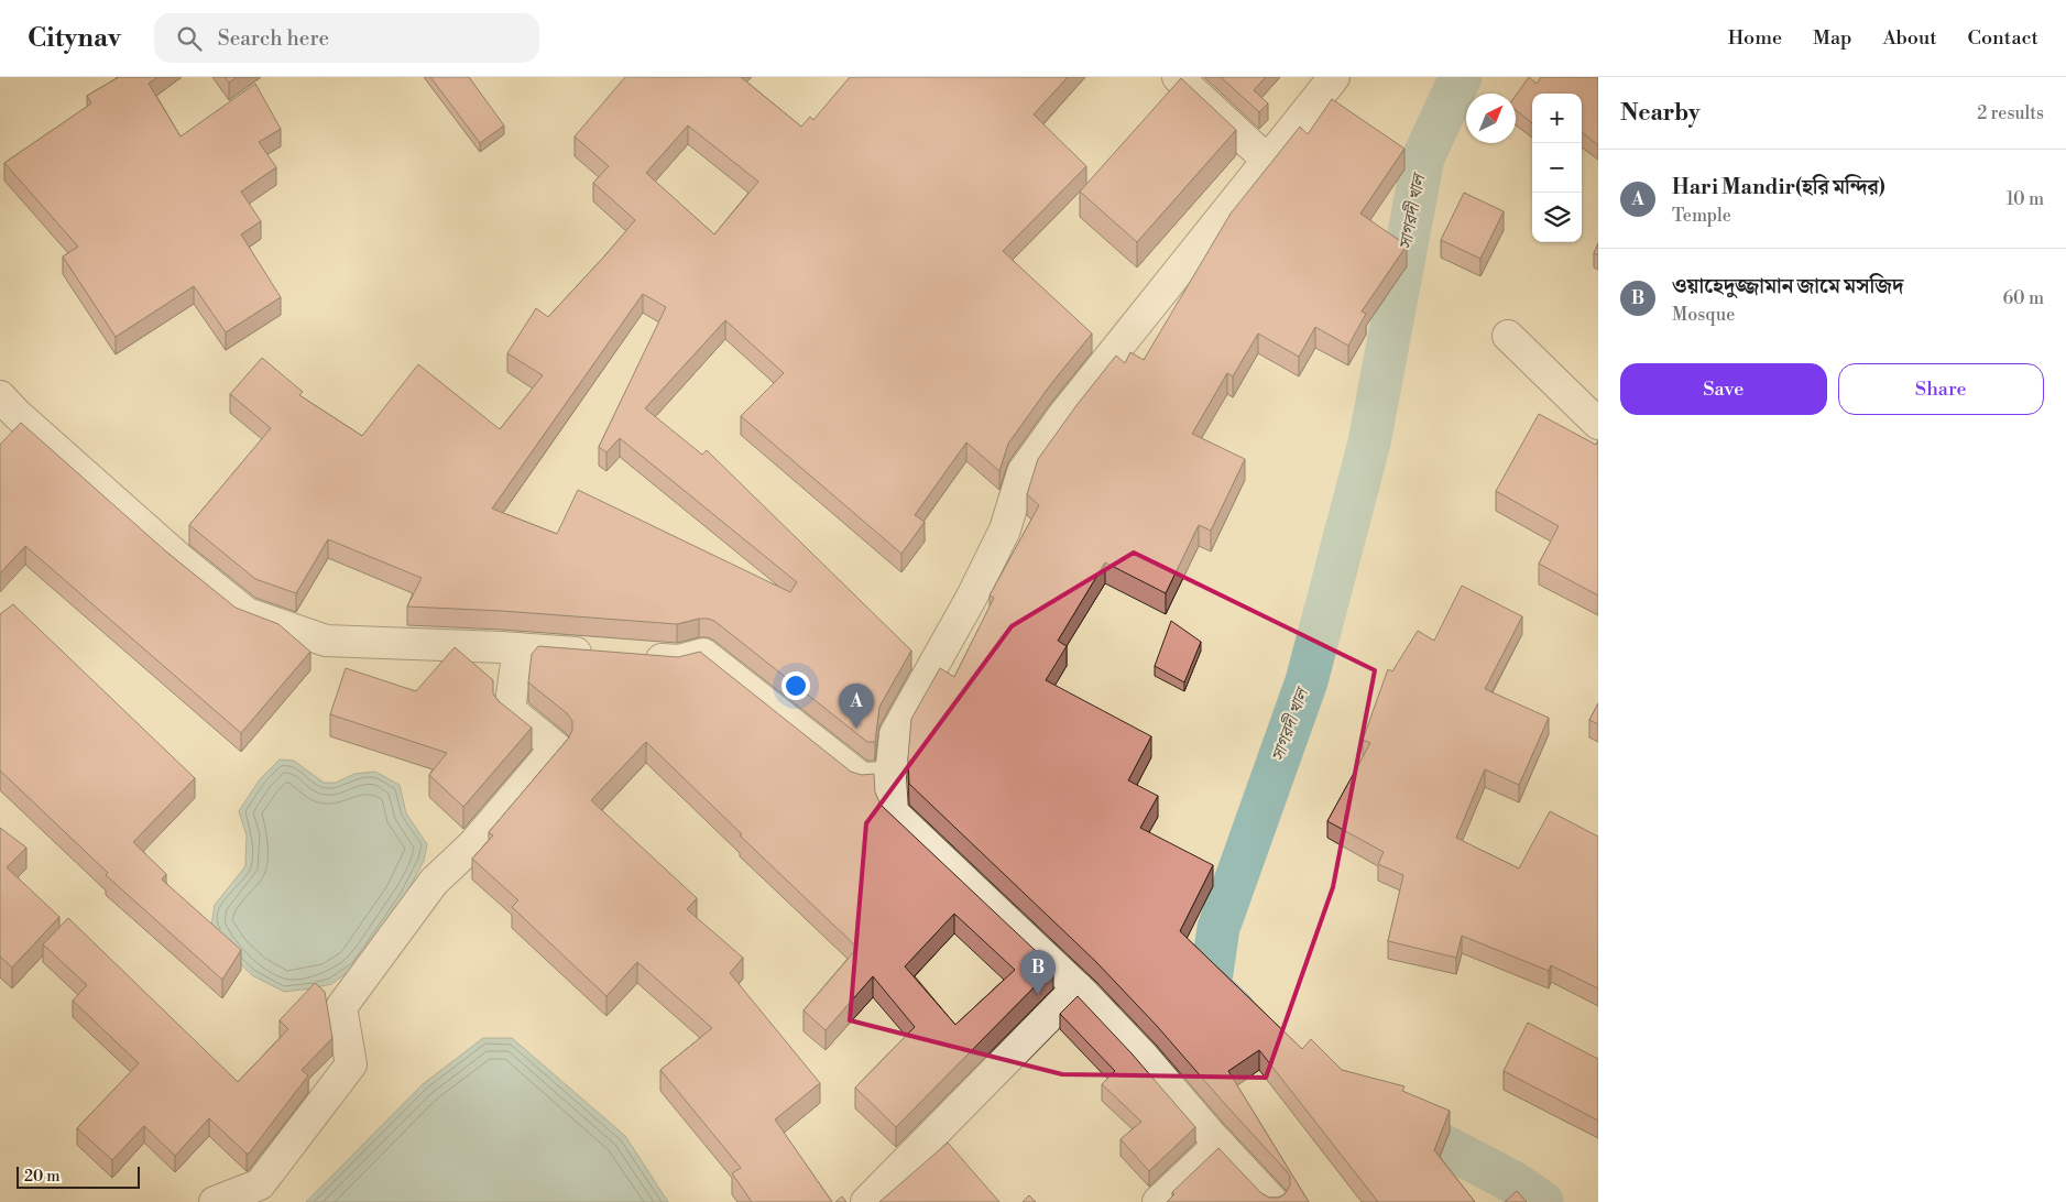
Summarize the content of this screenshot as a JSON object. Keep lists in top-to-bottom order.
{
  "water": ["সাগরদী খাল"],
  "scale_bar": "20 m",
  "north": "top right",
  "page": {
    "header": "Citynav",
    "search": "Search here",
    "nav": [
      "Home",
      "Map",
      "About",
      "Contact"
    ],
    "heading": ["Nearby", "2 results"],
    "map_buttons": ["+", "−"],
    "list": [
      {
        "mark": "A",
        "name": "Hari Mandir(হরি মন্দির)",
        "note": "Temple",
        "value": "10 m"
      },
      {
        "mark": "B",
        "name": "ওয়াহেদুজ্জামান জামে মসজিদ",
        "note": "Mosque",
        "value": "60 m"
      }
    ],
    "buttons": ["Save", "Share"],
    "pins": ["A", "B"],
    "scale": "20 m"
  }
}
